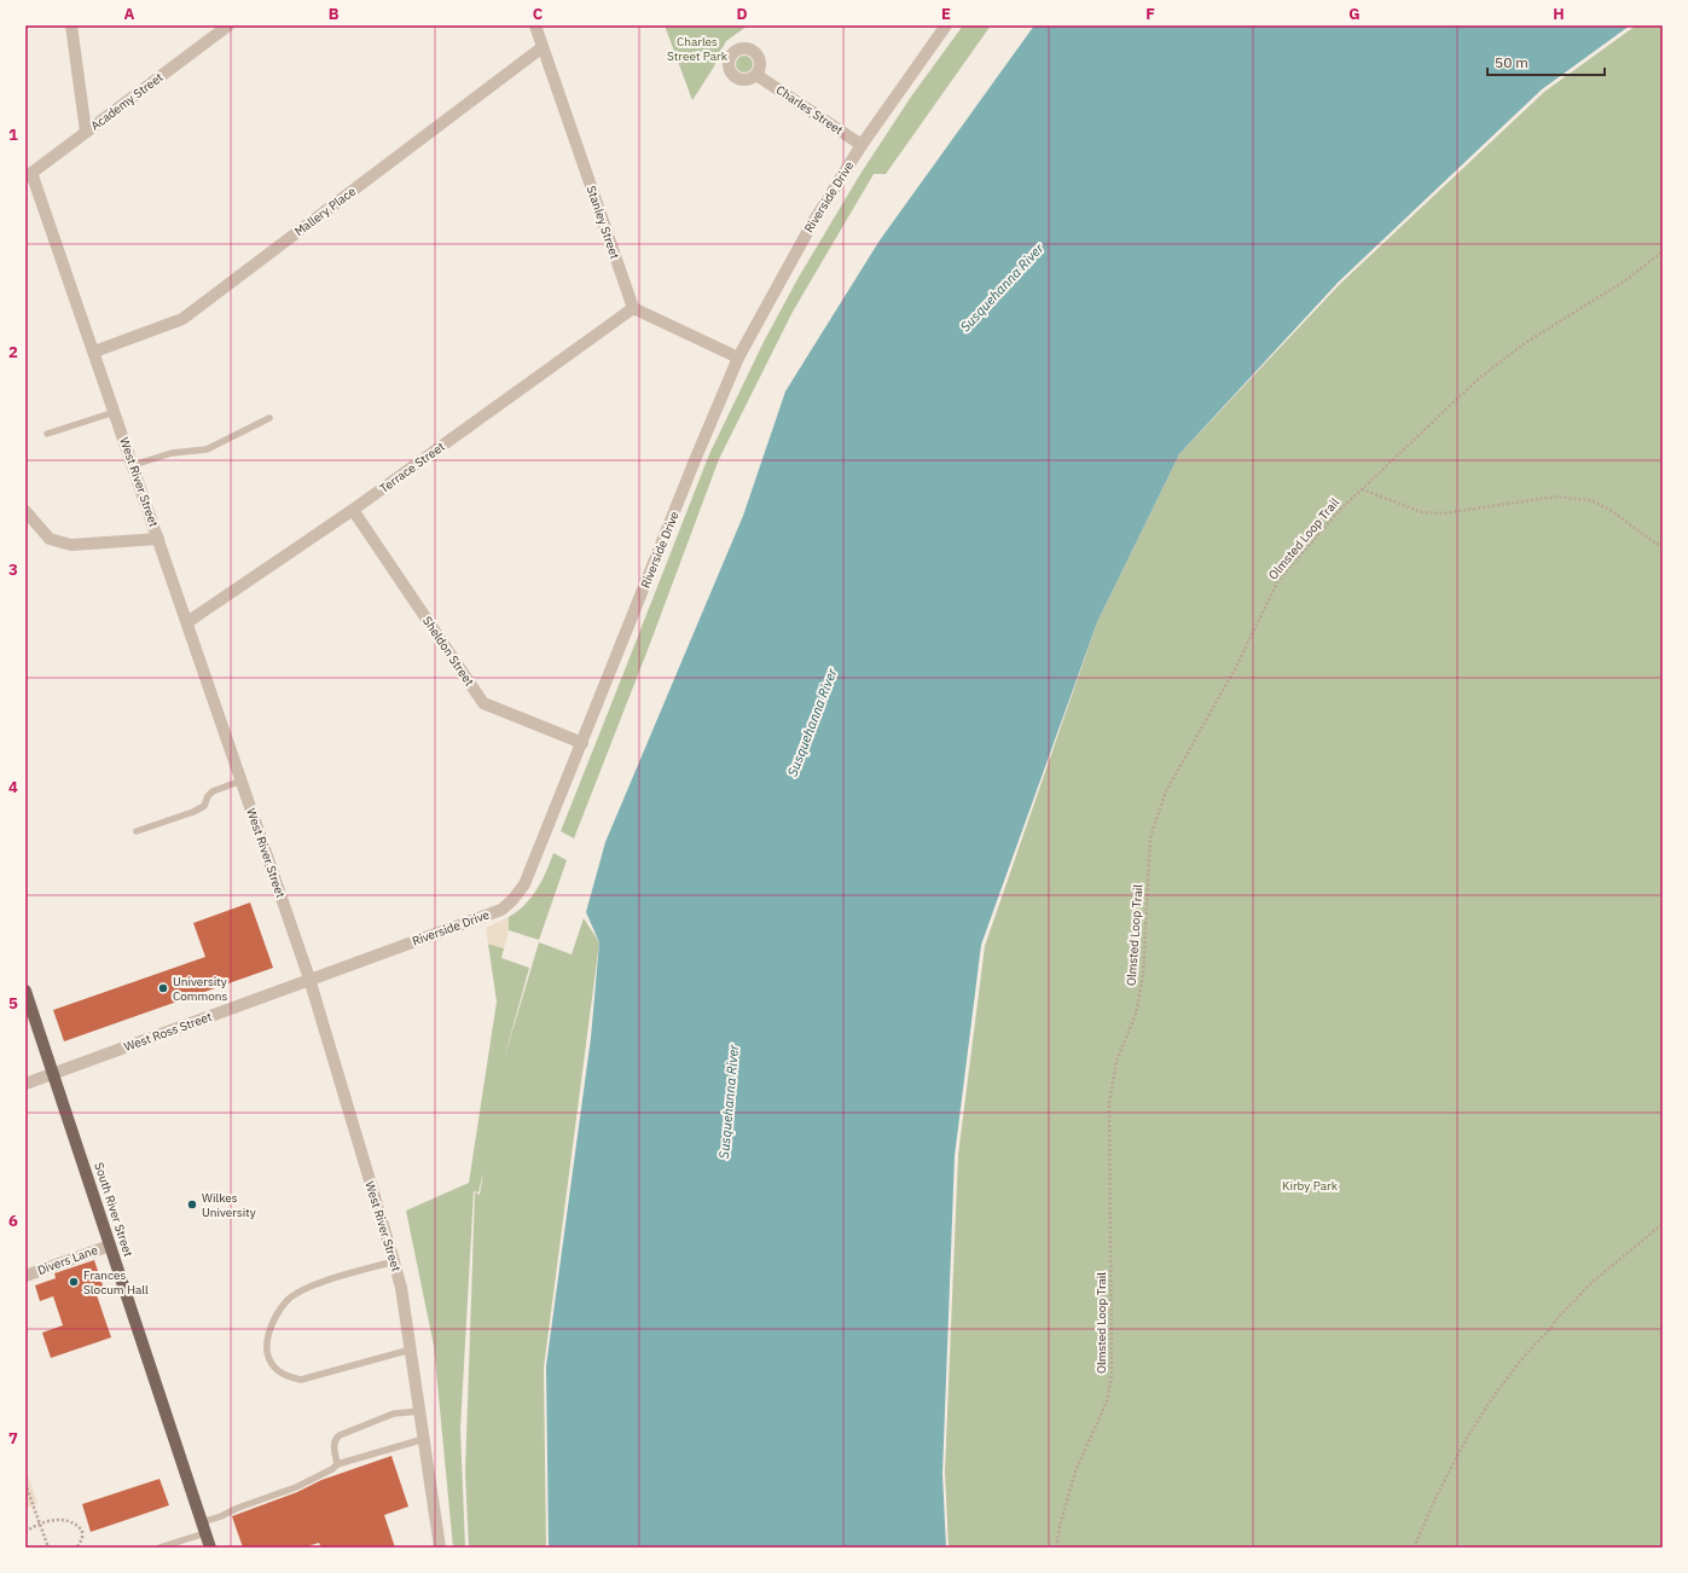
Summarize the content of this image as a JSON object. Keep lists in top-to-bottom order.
{
  "streets": {
    "main road": ["South River Street"],
    "street": [
      "Academy Street",
      "Charles Street",
      "Riverside Drive",
      "Mallery Place",
      "Stanley Street",
      "Terrace Street",
      "West River Street",
      "Sheldon Street",
      "West Ross Street",
      "Divers Lane"
    ],
    "path": ["Olmsted Loop Trail"]
  },
  "crossings": [
    ["Academy Street", "West River Street"],
    ["Charles Street", "Riverside Drive"],
    ["Riverside Drive", "West River Street"],
    ["Riverside Drive", "Sheldon Street"],
    ["Riverside Drive", "West Ross Street"],
    ["Mallery Place", "Stanley Street"],
    ["Mallery Place", "West River Street"],
    ["Stanley Street", "Terrace Street"],
    ["Terrace Street", "West River Street"],
    ["Terrace Street", "Sheldon Street"],
    ["West River Street", "West Ross Street"],
    ["West Ross Street", "South River Street"],
    ["South River Street", "Divers Lane"]
  ],
  "water": ["Susquehanna River"],
  "parks": ["Charles Street Park", "Kirby Park"],
  "places": ["University Commons", "Wilkes University", "Frances Slocum Hall"],
  "scale_bar": "50 m",
  "grid": {
    "columns": [
      "A",
      "B",
      "C",
      "D",
      "E",
      "F",
      "G",
      "H"
    ],
    "rows": [
      "1",
      "2",
      "3",
      "4",
      "5",
      "6",
      "7"
    ]
  }
}
